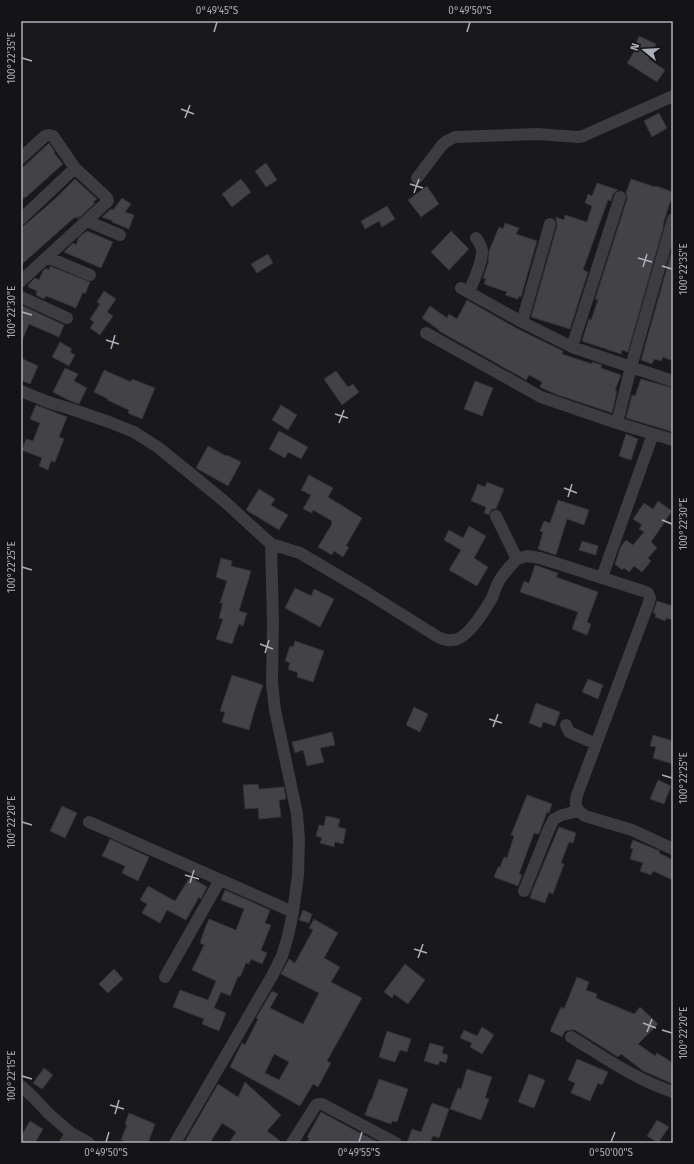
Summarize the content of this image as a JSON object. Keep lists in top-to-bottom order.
{
  "north": "left",
  "coordinates": [
    "0°49'45\"S",
    "0°49'50\"S",
    "100°22'35\"E",
    "100°22'30\"E",
    "100°22'25\"E",
    "100°22'20\"E",
    "100°22'15\"E",
    "0°49'55\"S",
    "0°50'00\"S"
  ]
}
